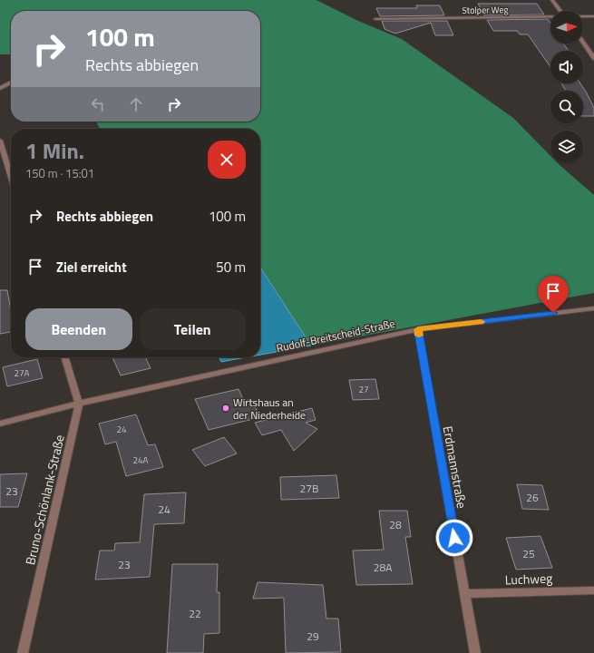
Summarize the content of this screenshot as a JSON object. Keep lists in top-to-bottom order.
{
  "streets": {
    "street": [
      "Stolper Weg",
      "Rudolf-Breitscheid-Straße",
      "Erdmannstraße",
      "Bruno-Schönlank-Straße",
      "Luchweg"
    ]
  },
  "crossings": [
    ["Rudolf-Breitscheid-Straße", "Erdmannstraße"],
    ["Rudolf-Breitscheid-Straße", "Bruno-Schönlank-Straße"],
    ["Erdmannstraße", "Luchweg"]
  ],
  "places": ["Wirtshaus an der Niederheide"],
  "house_numbers": [
    "27A",
    "27",
    "24",
    "24A",
    "27B",
    "23",
    "26",
    "24",
    "28",
    "25",
    "23",
    "28A",
    "22",
    "29"
  ],
  "north": "right",
  "page": {
    "turn": ["100 m", "Rechts abbiegen"],
    "heading": ["1 Min.", "150 m · 15:01"],
    "list": [
      {
        "name": "Rechts abbiegen",
        "value": "100 m"
      },
      {
        "name": "Ziel erreicht",
        "value": "50 m"
      }
    ],
    "buttons": ["Beenden", "Teilen"]
  }
}
